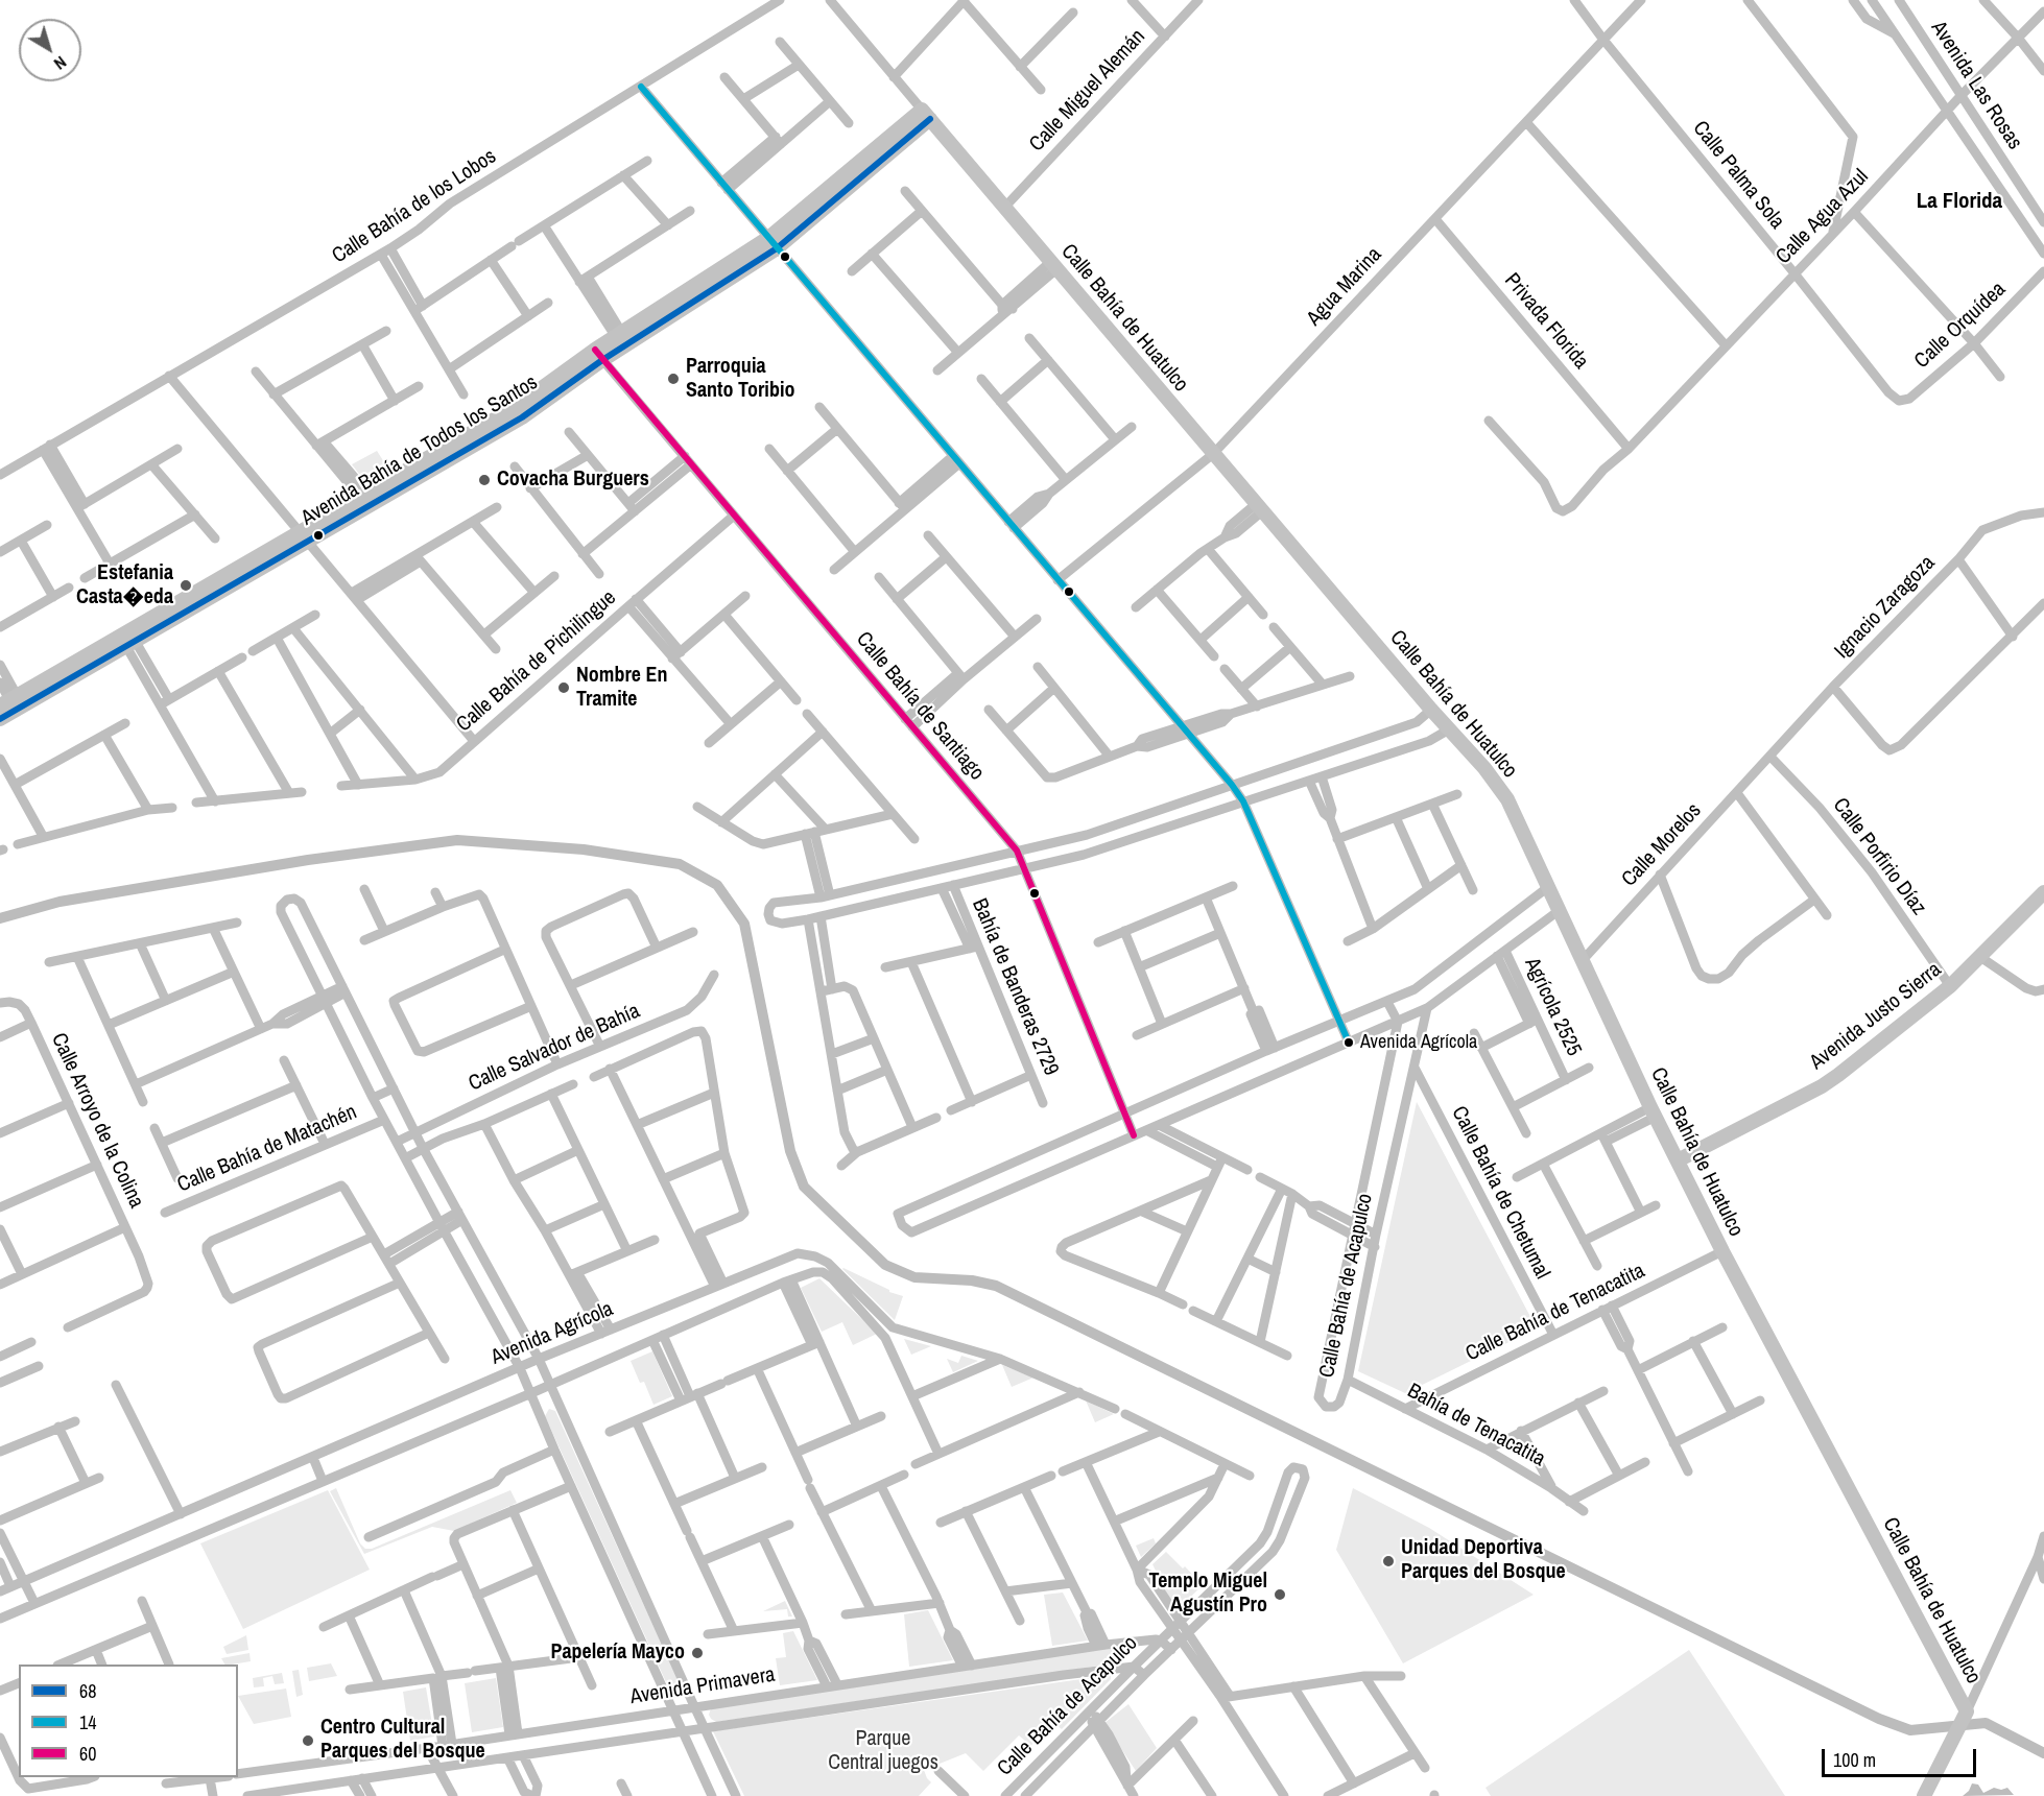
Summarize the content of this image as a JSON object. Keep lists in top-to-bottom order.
{
  "streets": {
    "street": [
      "Avenida Las Rosas",
      "Calle Miguel Alemán",
      "Calle Palma Sola",
      "Calle Bahía de los Lobos",
      "Calle Agua Azul",
      "Agua Marina",
      "Calle Bahía de Huatulco",
      "Privada Florida",
      "Calle Orquídea",
      "Avenida Bahía de Todos los Santos",
      "Ignacio Zaragoza",
      "Calle Bahía de Pichilingue",
      "Calle Bahía de Santiago",
      "Calle Morelos",
      "Calle Porfirio Díaz",
      "Bahía de Banderas 2729",
      "Agrícola 2525",
      "Avenida Justo Sierra",
      "Calle Salvador de Bahía",
      "Calle Arroyo de la Colina",
      "Calle Bahía de Matachén",
      "Calle Bahía de Chetumal",
      "Calle Bahía de Acapulco",
      "Calle Bahía de Tenacatita",
      "Avenida Agrícola",
      "Bahía de Tenacatita",
      "Avenida Primavera"
    ]
  },
  "crossings": [
    ["Avenida Las Rosas", "Calle Agua Azul"],
    ["Calle Miguel Alemán", "Calle Bahía de Huatulco"],
    ["Calle Palma Sola", "Calle Agua Azul"],
    ["Calle Palma Sola", "Agua Marina"],
    ["Calle Palma Sola", "Calle Orquídea"],
    ["Calle Agua Azul", "Privada Florida"],
    ["Agua Marina", "Calle Bahía de Huatulco"],
    ["Agua Marina", "Privada Florida"],
    ["Calle Bahía de Huatulco", "Avenida Bahía de Todos los Santos"],
    ["Calle Bahía de Huatulco", "Calle Morelos"],
    ["Calle Bahía de Huatulco", "Avenida Justo Sierra"],
    ["Calle Bahía de Huatulco", "Calle Bahía de Tenacatita"],
    ["Avenida Bahía de Todos los Santos", "Calle Bahía de Santiago"],
    ["Ignacio Zaragoza", "Calle Morelos"],
    ["Ignacio Zaragoza", "Calle Porfirio Díaz"],
    ["Calle Bahía de Pichilingue", "Calle Bahía de Santiago"],
    ["Calle Morelos", "Calle Porfirio Díaz"],
    ["Calle Porfirio Díaz", "Avenida Justo Sierra"],
    ["Calle Bahía de Chetumal", "Calle Bahía de Acapulco"],
    ["Calle Bahía de Chetumal", "Calle Bahía de Tenacatita"],
    ["Calle Bahía de Acapulco", "Bahía de Tenacatita"],
    ["Calle Bahía de Acapulco", "Avenida Primavera"],
    ["Calle Bahía de Tenacatita", "Bahía de Tenacatita"]
  ],
  "districts": ["La Florida"],
  "parks": ["Parque Central juegos"],
  "places": [
    "Parroquia Santo Toribio",
    "Covacha Burguers",
    "Estefania Casta�eda",
    "Nombre En Tramite",
    "Avenida Agrícola",
    "Unidad Deportiva Parques del Bosque",
    "Templo Miguel Agustín Pro",
    "Papelería Mayco",
    "Centro Cultural Parques del Bosque"
  ],
  "lines": ["transit line 14", "transit line 68", "transit line 60"],
  "legend": ["68", "14", "60"],
  "scale_bar": "100 m",
  "north": "bottom right"
}
